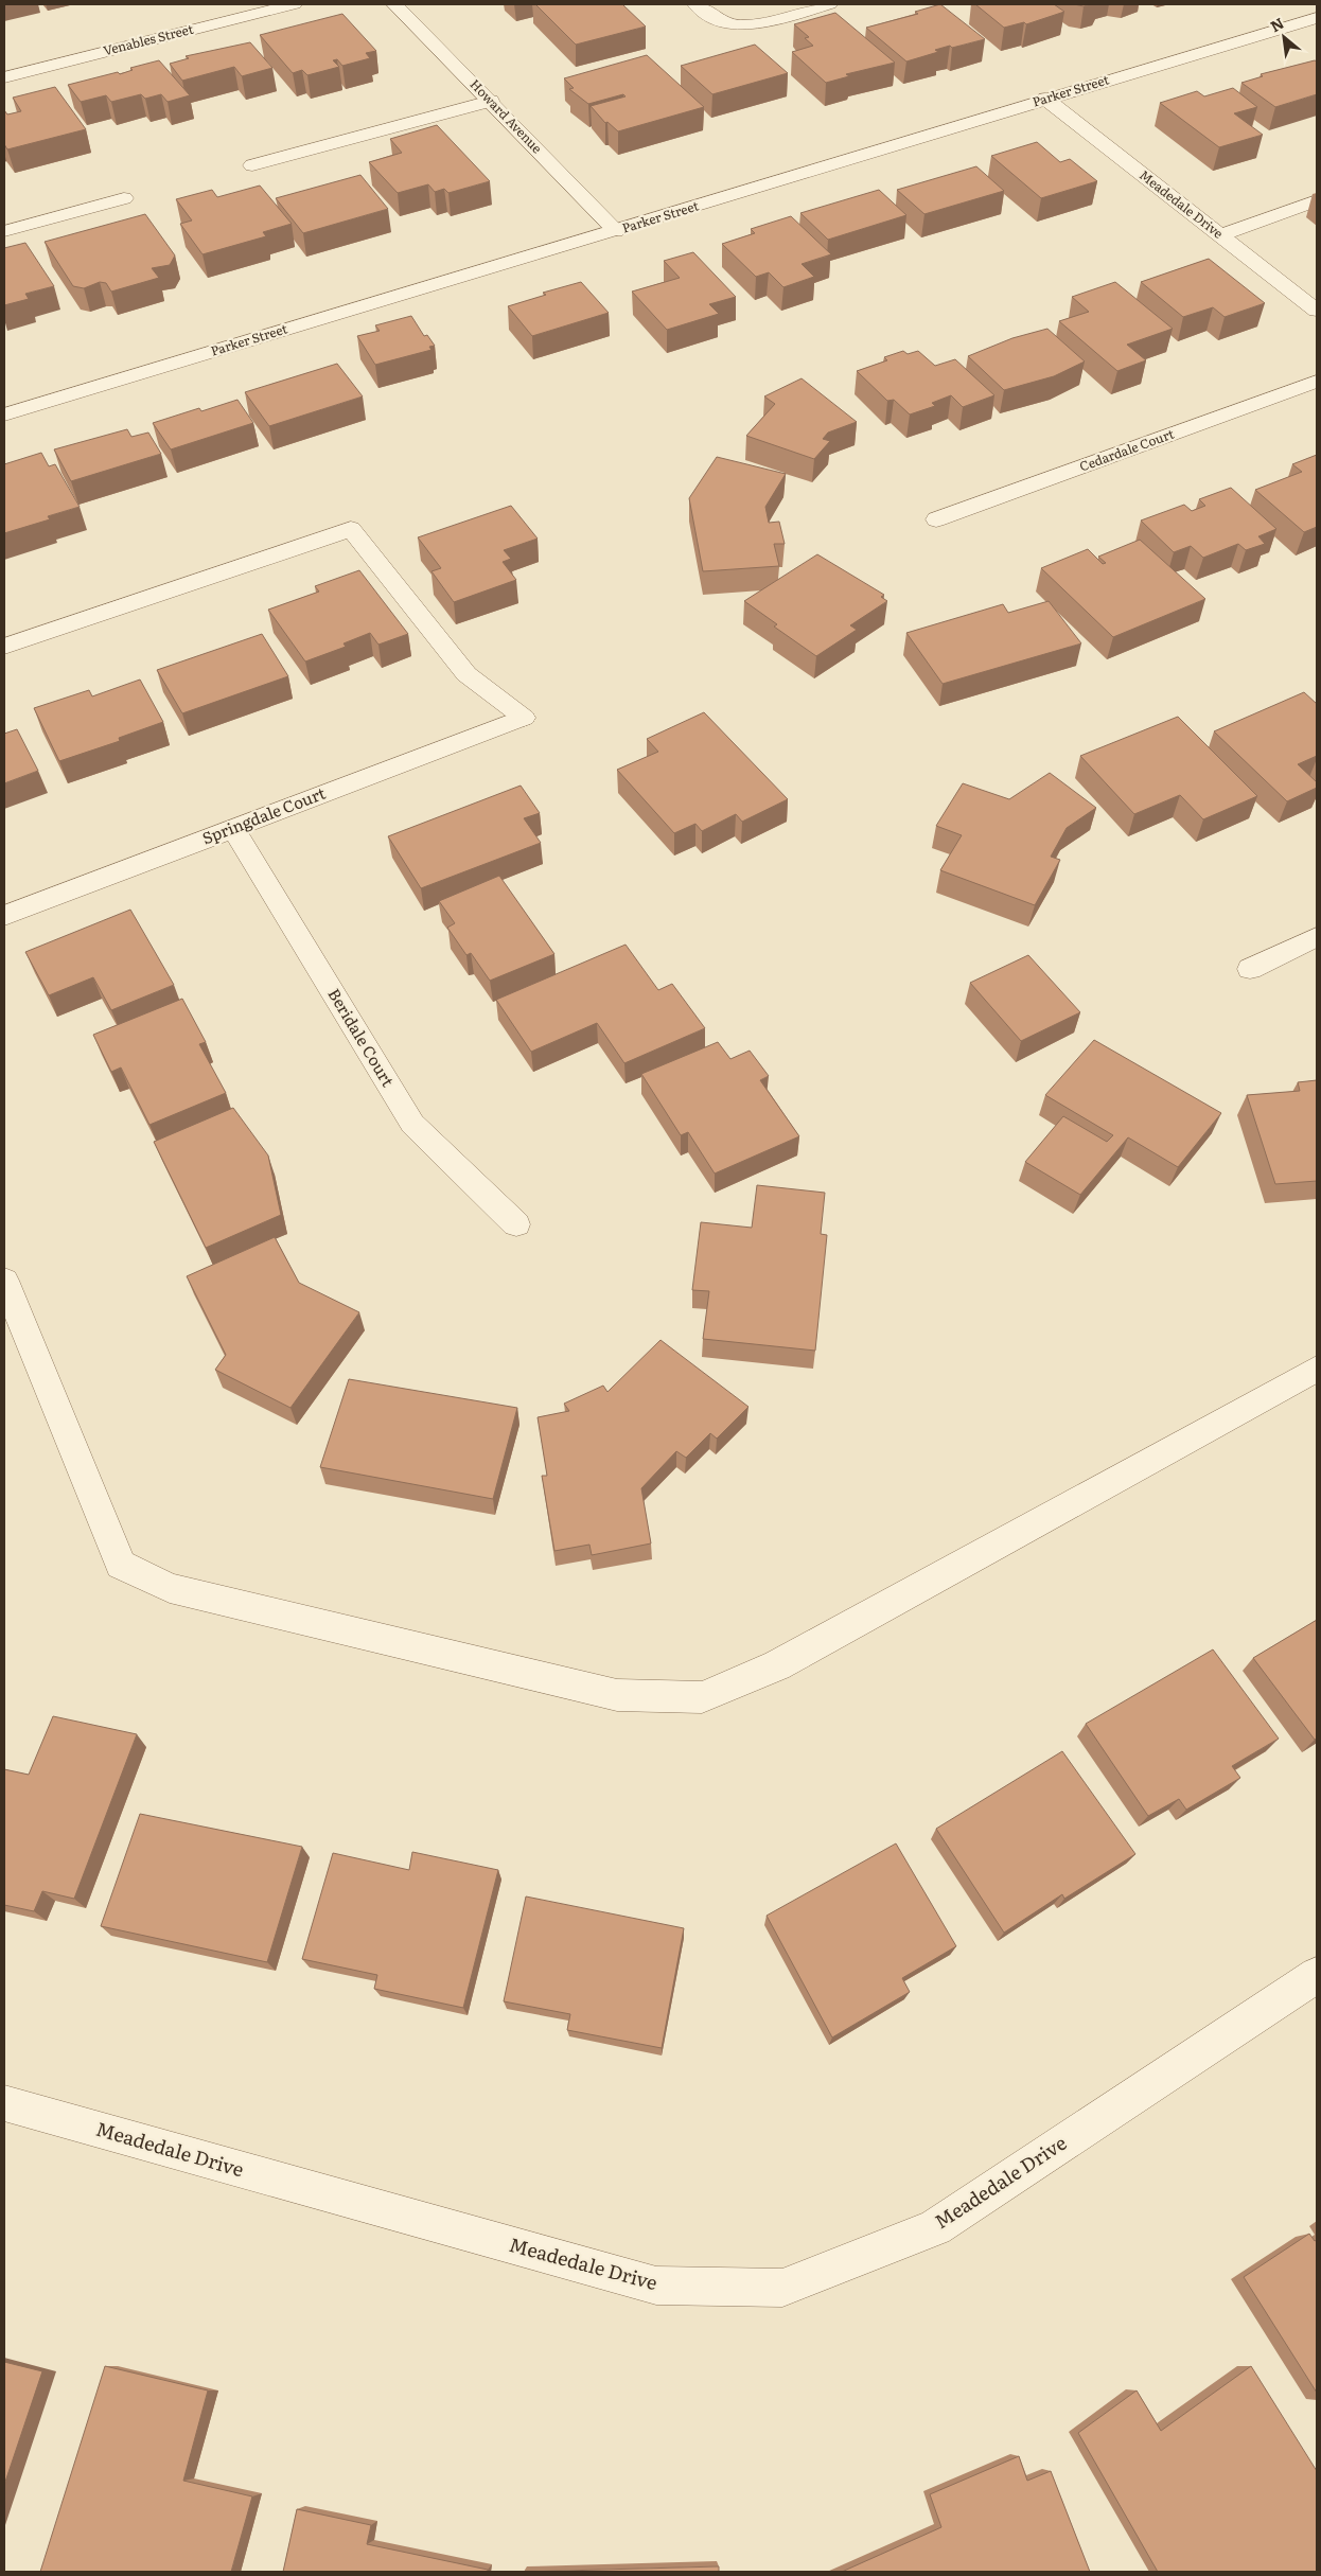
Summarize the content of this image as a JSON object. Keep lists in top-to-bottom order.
{
  "streets": {
    "street": [
      "Venables Street",
      "Parker Street",
      "Howard Avenue",
      "Meadedale Drive",
      "Cedardale Court",
      "Springdale Court",
      "Beridale Court"
    ]
  },
  "crossings": [
    ["Parker Street", "Howard Avenue"],
    ["Parker Street", "Meadedale Drive"],
    ["Springdale Court", "Beridale Court"]
  ],
  "north": "top left"
}
